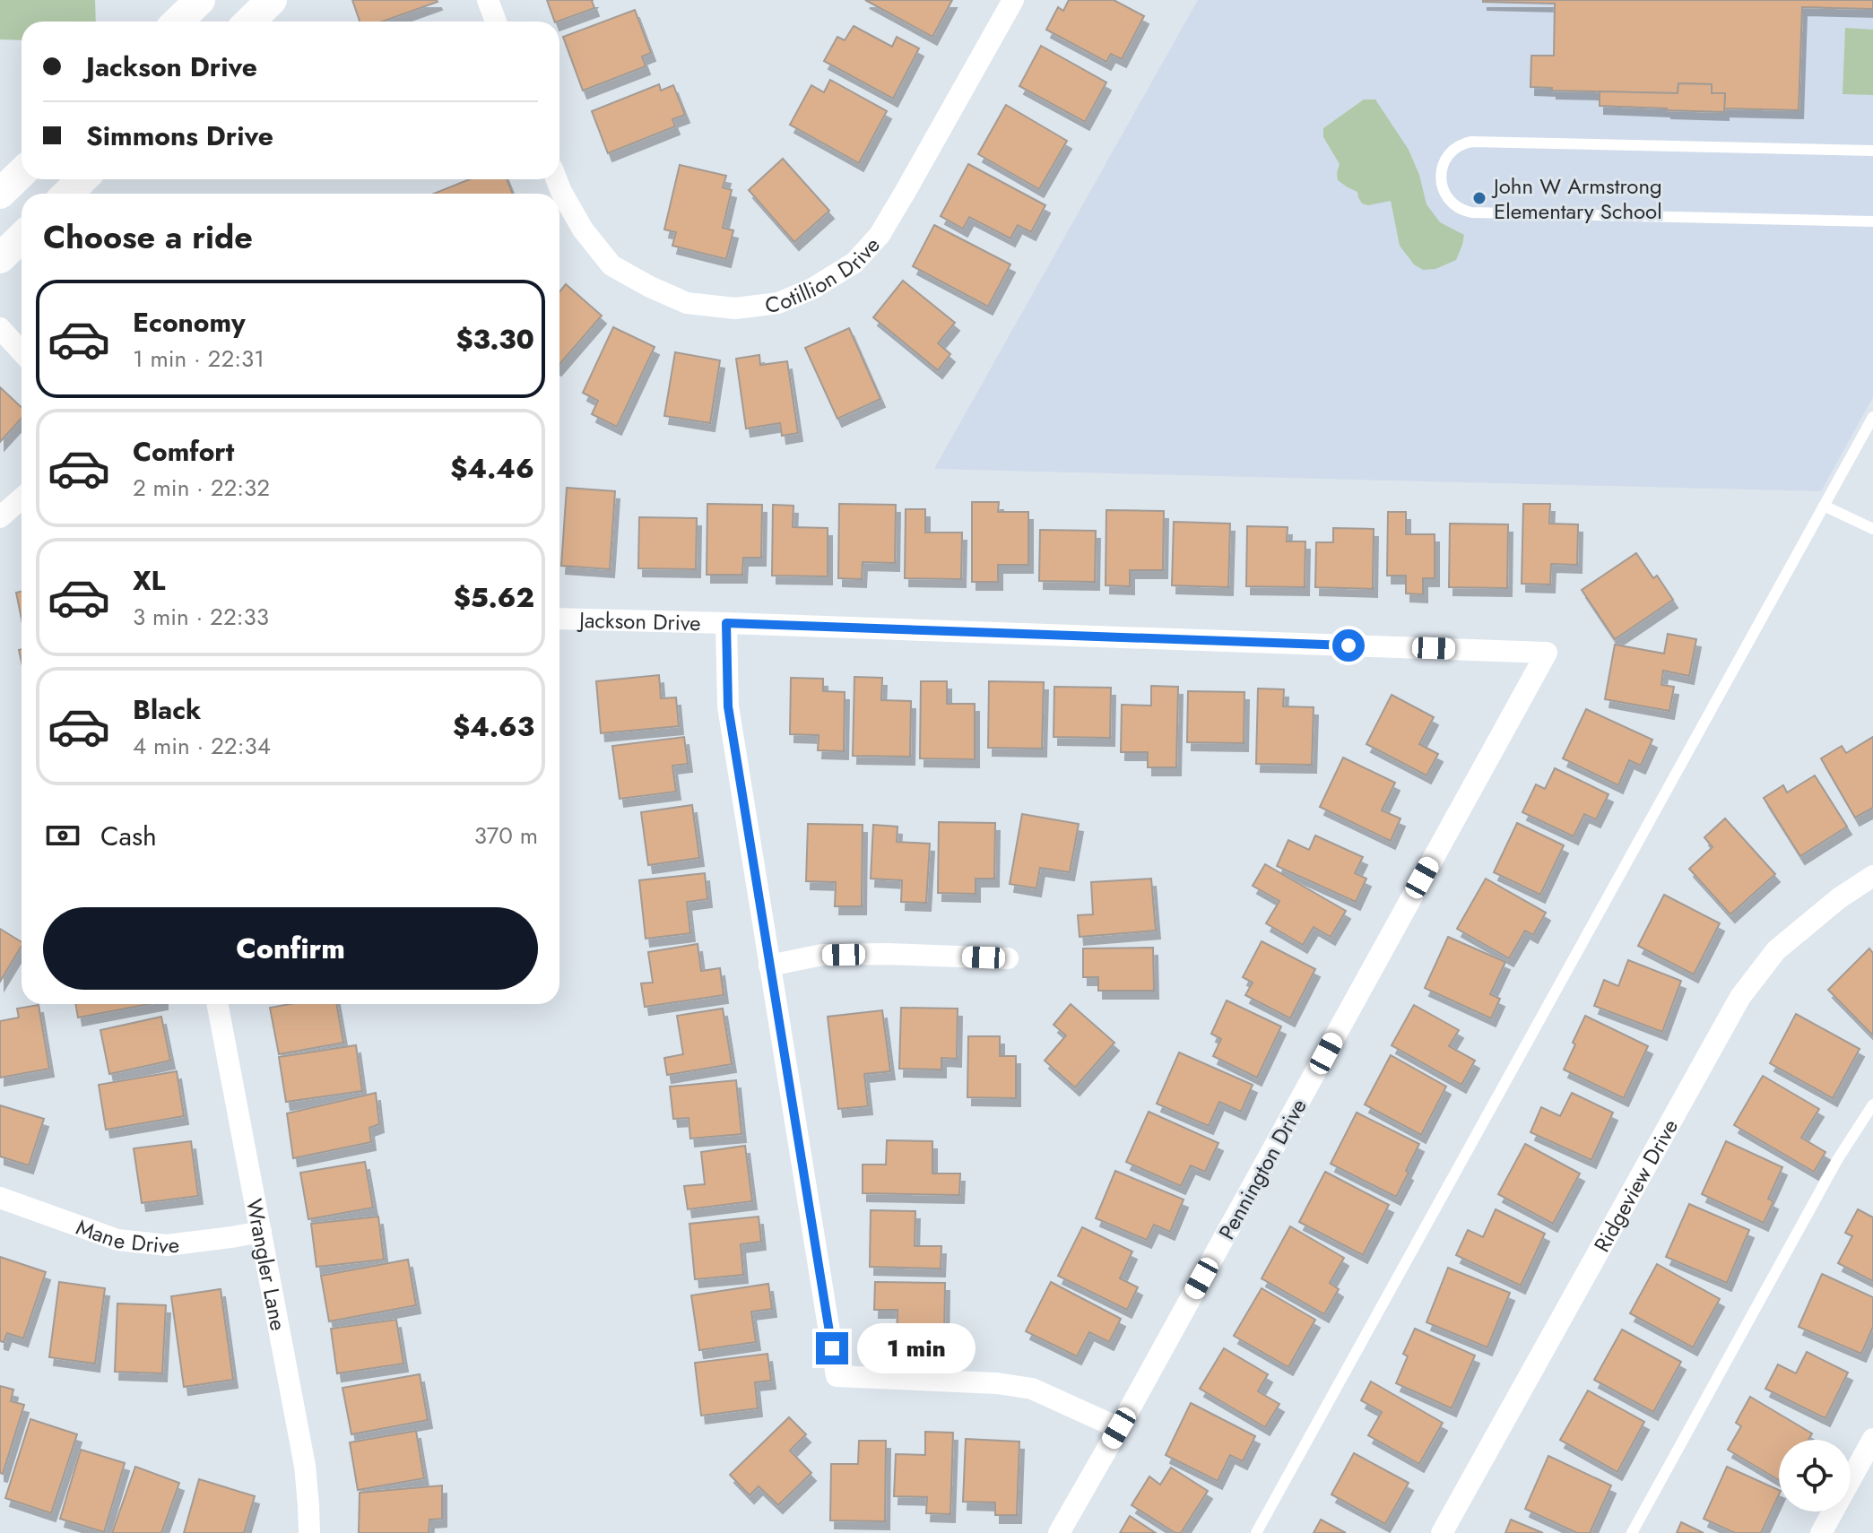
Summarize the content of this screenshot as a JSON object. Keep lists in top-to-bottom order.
{
  "streets": {
    "street": [
      "Cotillion Drive",
      "Jackson Drive",
      "Pennington Drive",
      "Ridgeview Drive",
      "Mane Drive",
      "Wrangler Lane"
    ]
  },
  "crossings": [
    ["Jackson Drive", "Pennington Drive"],
    ["Mane Drive", "Wrangler Lane"]
  ],
  "places": ["John W Armstrong Elementary School"],
  "page": {
    "banner": ["Jackson Drive", "Simmons Drive"],
    "heading": "Choose a ride",
    "list": [
      {
        "name": "Economy",
        "note": "1 min · 22:31",
        "value": "$3.30"
      },
      {
        "name": "Comfort",
        "note": "2 min · 22:32",
        "value": "$4.46"
      },
      {
        "name": "XL",
        "note": "3 min · 22:33",
        "value": "$5.62"
      },
      {
        "name": "Black",
        "note": "4 min · 22:34",
        "value": "$4.63"
      }
    ],
    "pay": ["Cash", "370 m"],
    "buttons": "Confirm",
    "bubble": "1 min"
  }
}
